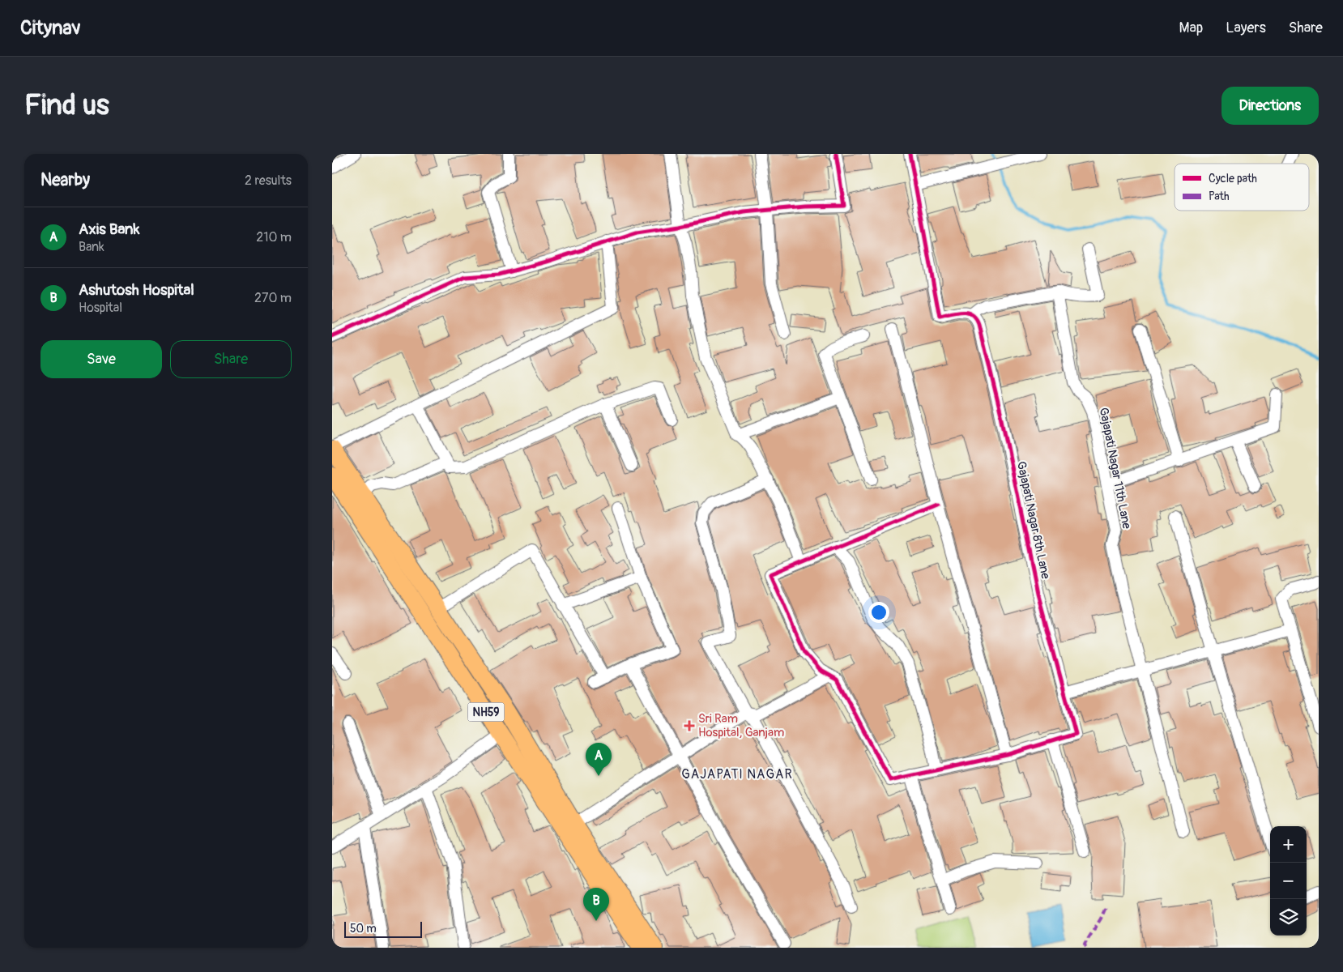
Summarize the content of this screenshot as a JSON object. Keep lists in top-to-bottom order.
{
  "streets": {
    "highway": ["NH59"],
    "street": ["Gajapati Nagar 11th Lane", "Gajapati Nagar 8th Lane"]
  },
  "districts": ["GAJAPATI NAGAR"],
  "places": {
    "health": ["Sri Ram Hospital, Ganjam"]
  },
  "legend": ["Cycle path", "Path"],
  "scale_bar": "50 m",
  "page": {
    "header": "Citynav",
    "nav": ["Map", "Layers", "Share"],
    "buttons": [
      "Directions",
      ["Save", "Share"]
    ],
    "title": "Find us",
    "heading": ["Nearby", "2 results"],
    "list": [
      {
        "mark": "A",
        "name": "Axis Bank",
        "note": "Bank",
        "value": "210 m"
      },
      {
        "mark": "B",
        "name": "Ashutosh Hospital",
        "note": "Hospital",
        "value": "270 m"
      }
    ],
    "pins": ["A", "B"],
    "map_buttons": ["+", "−"],
    "scale": "50 m"
  }
}
